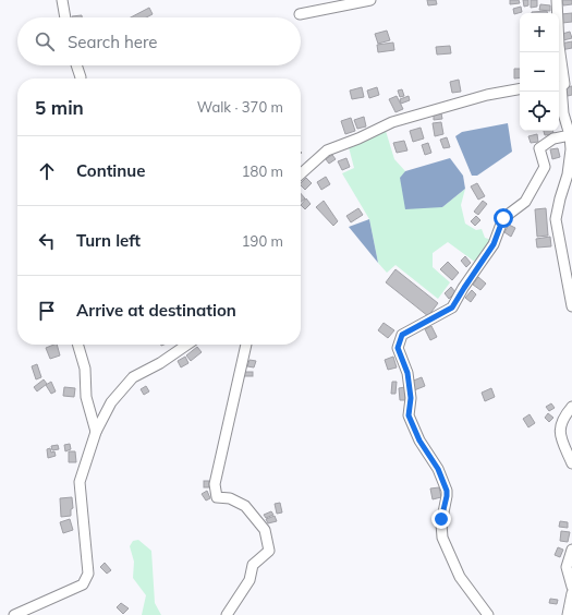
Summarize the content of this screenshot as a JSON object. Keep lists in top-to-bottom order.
{
  "page": {
    "map_buttons": ["+", "−"],
    "search": "Search here",
    "heading": ["5 min", "Walk · 370 m"],
    "list": [
      ["Continue", "180 m"],
      ["Turn left", "190 m"],
      "Arrive at destination"
    ]
  }
}
